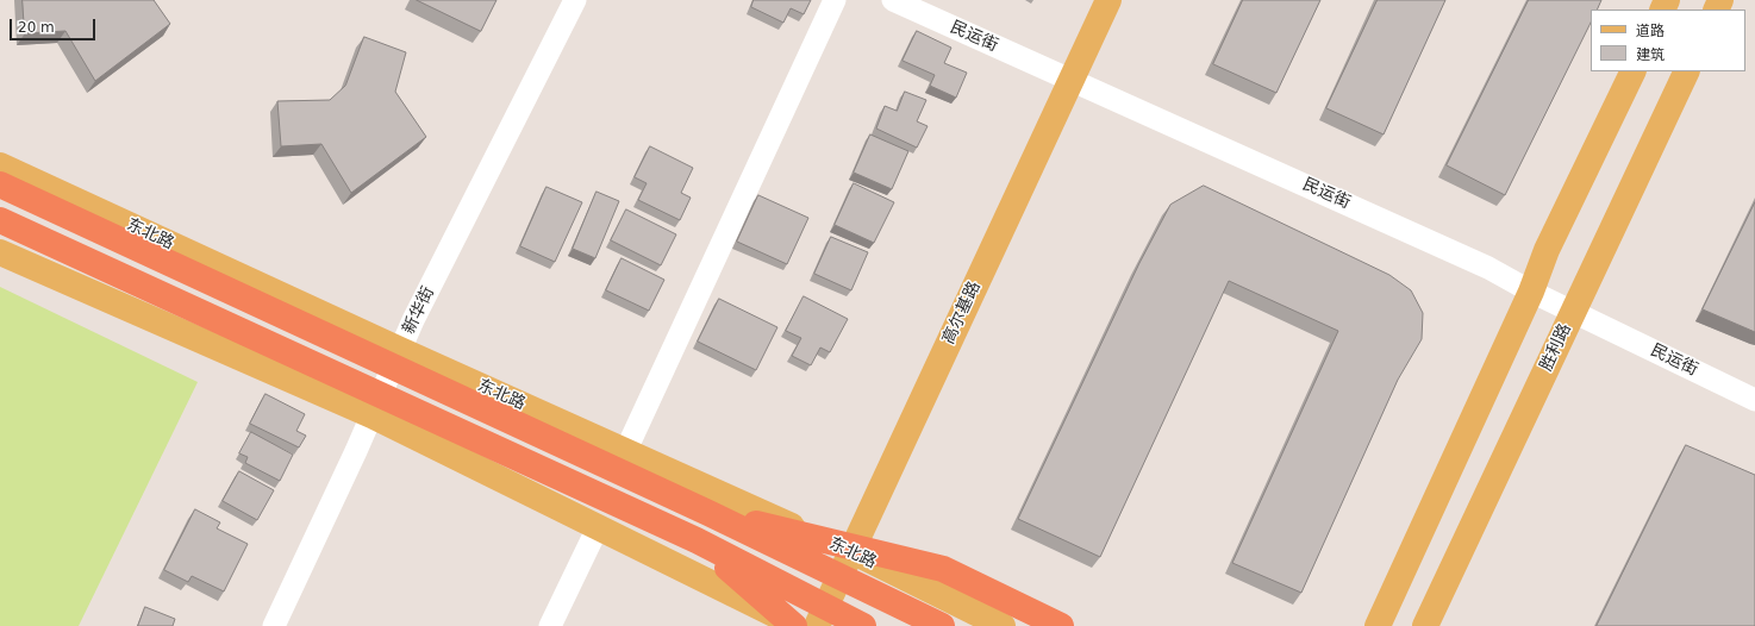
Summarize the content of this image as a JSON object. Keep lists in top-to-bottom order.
{
  "streets": {
    "highway": ["东北路"],
    "main road": ["高尔基路", "胜利路"],
    "street": ["民运街", "新华街"]
  },
  "crossings": [
    ["民运街", "高尔基路"],
    ["民运街", "胜利路"],
    ["东北路", "新华街"],
    ["东北路", "高尔基路"]
  ],
  "legend": ["道路", "建筑"],
  "scale_bar": "20 m"
}
